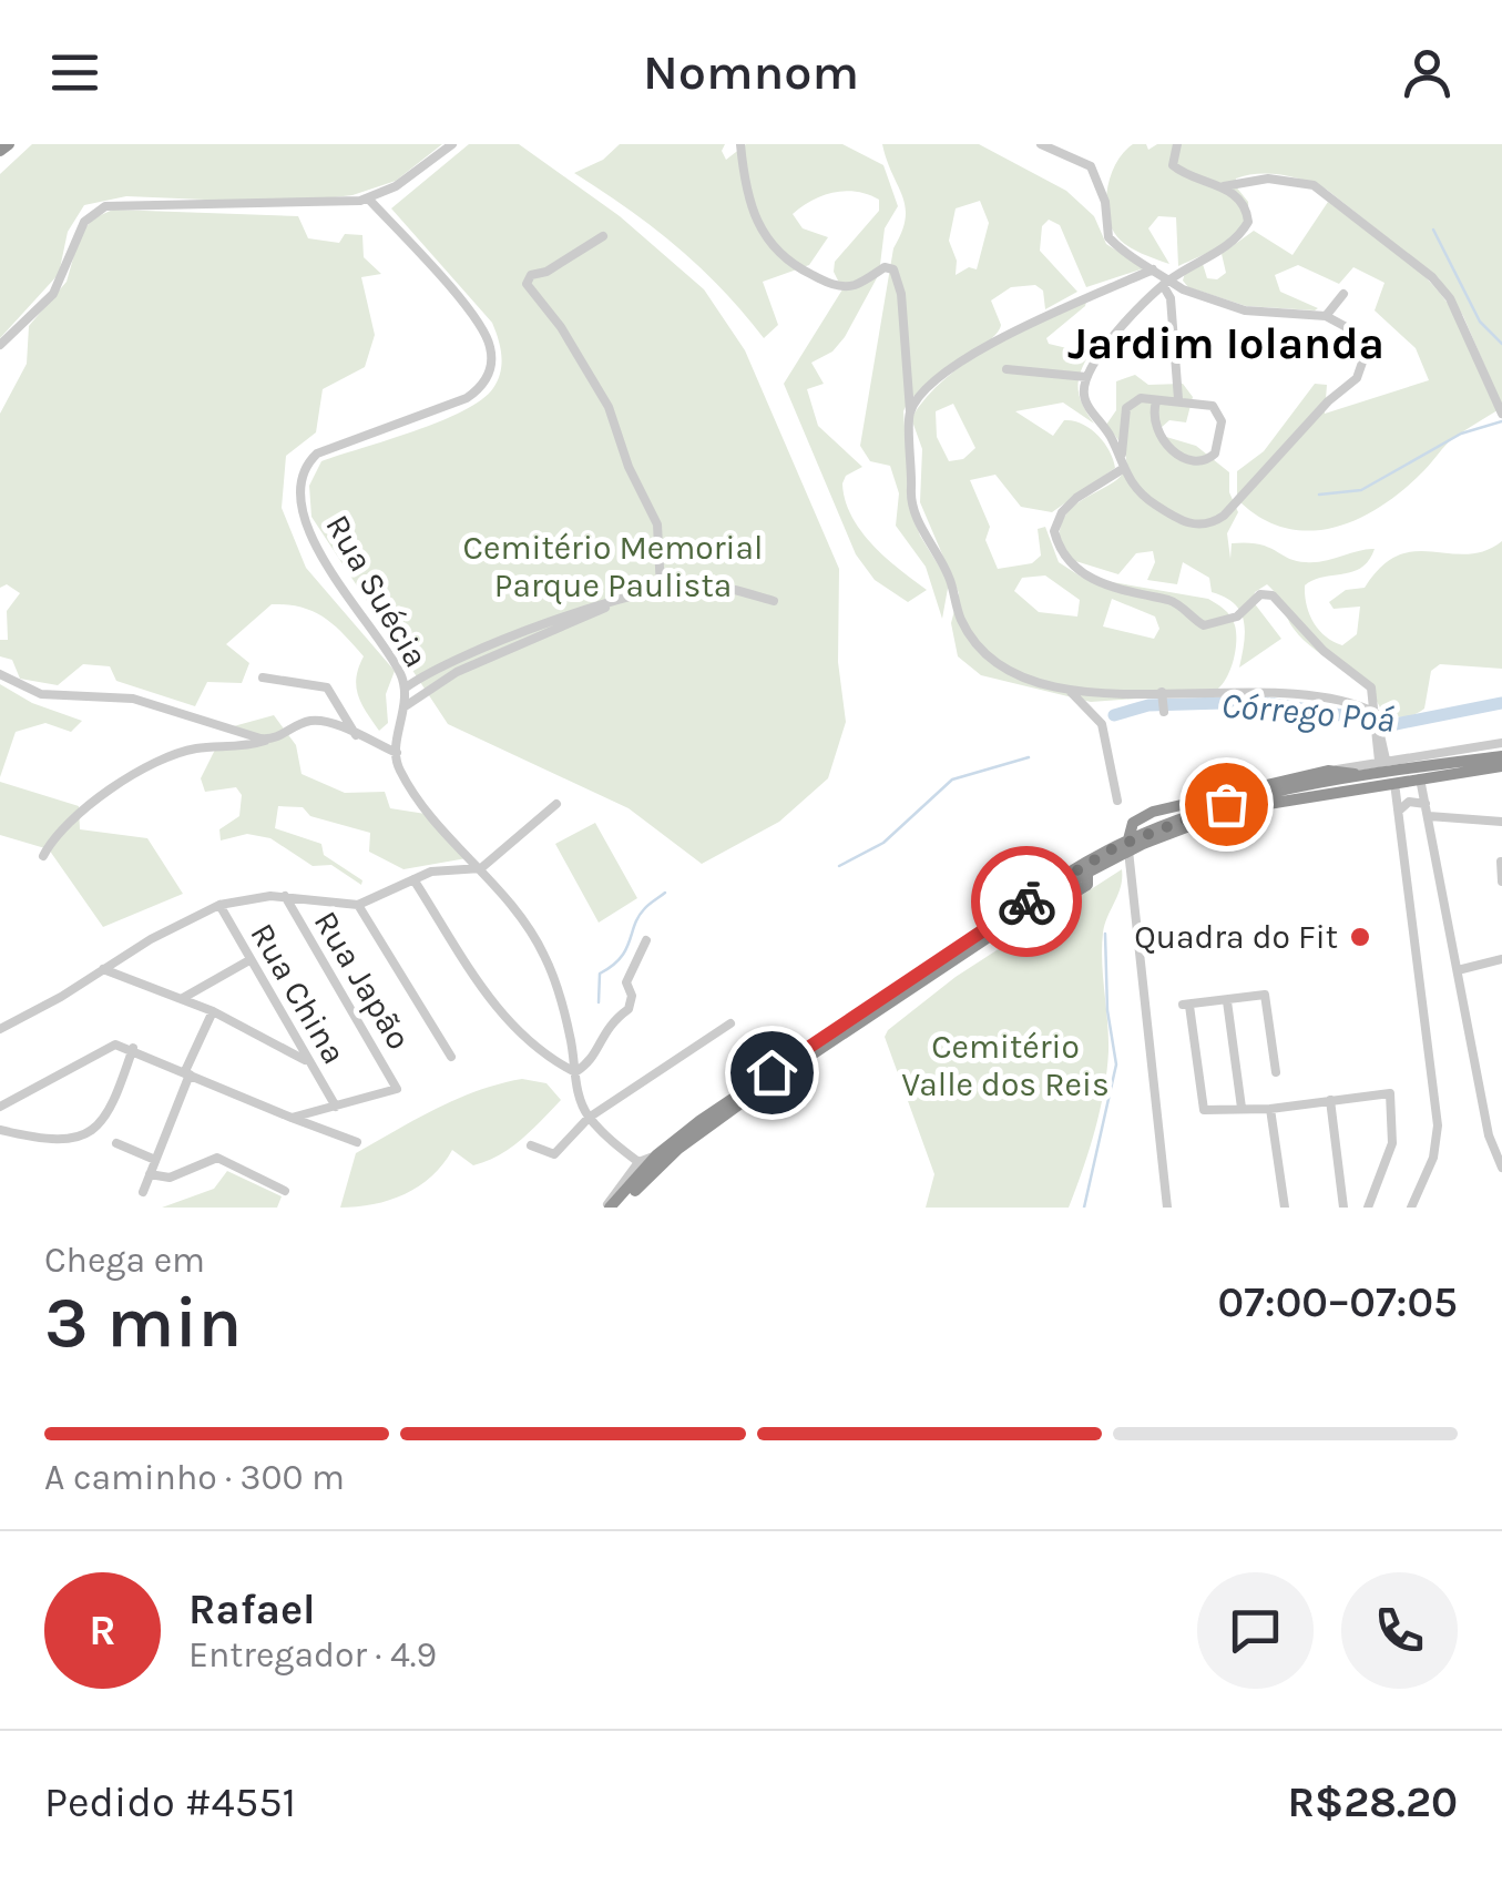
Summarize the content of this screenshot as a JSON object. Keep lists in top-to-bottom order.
{
  "streets": {
    "street": ["Rua Suécia", "Rua Japão", "Rua China"]
  },
  "crossings": [
    ["Rua Japão", "Rua China"]
  ],
  "districts": ["Jardim Iolanda"],
  "water": ["Córrego Poá"],
  "parks": ["Cemitério Memorial Parque Paulista", "Cemitério Valle dos Reis"],
  "places": ["Quadra do Fit"],
  "page": {
    "header": "Nomnom",
    "heading": ["3 min", "Chega em", "07:00–07:05"],
    "panel": [
      "Rafael",
      "Entregador · 4.9",
      "Pedido #4551",
      "R$28.20"
    ],
    "bar": "A caminho · 300 m",
    "round": "R"
  }
}
